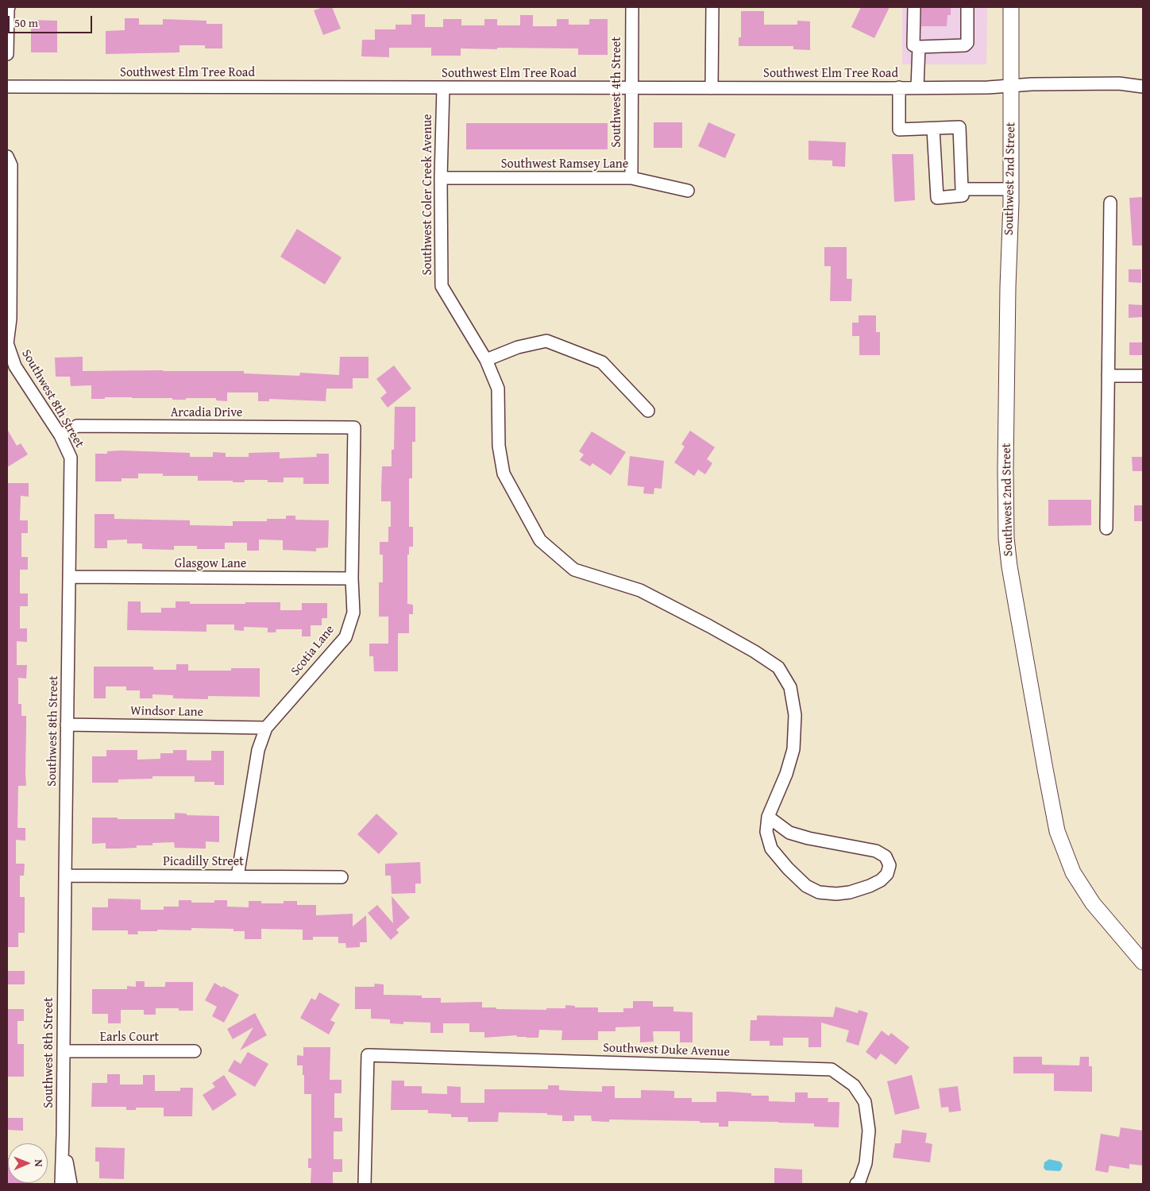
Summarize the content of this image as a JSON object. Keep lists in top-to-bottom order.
{
  "streets": {
    "main road": ["Southwest 2nd Street"],
    "street": [
      "Southwest Elm Tree Road",
      "Southwest 4th Street",
      "Southwest Ramsey Lane",
      "Southwest Coler Creek Avenue",
      "Southwest 8th Street",
      "Arcadia Drive",
      "Glasgow Lane",
      "Scotia Lane",
      "Windsor Lane",
      "Picadilly Street",
      "Earls Court",
      "Southwest Duke Avenue"
    ]
  },
  "crossings": [
    ["Southwest Elm Tree Road", "Southwest 4th Street"],
    ["Southwest Elm Tree Road", "Southwest 2nd Street"],
    ["Southwest Elm Tree Road", "Southwest Coler Creek Avenue"],
    ["Southwest 4th Street", "Southwest Ramsey Lane"],
    ["Southwest Ramsey Lane", "Southwest Coler Creek Avenue"],
    ["Southwest 8th Street", "Arcadia Drive"],
    ["Southwest 8th Street", "Glasgow Lane"],
    ["Southwest 8th Street", "Windsor Lane"],
    ["Southwest 8th Street", "Picadilly Street"],
    ["Southwest 8th Street", "Earls Court"],
    ["Arcadia Drive", "Scotia Lane"],
    ["Glasgow Lane", "Scotia Lane"],
    ["Scotia Lane", "Windsor Lane"],
    ["Scotia Lane", "Picadilly Street"]
  ],
  "scale_bar": "50 m",
  "north": "right"
}
